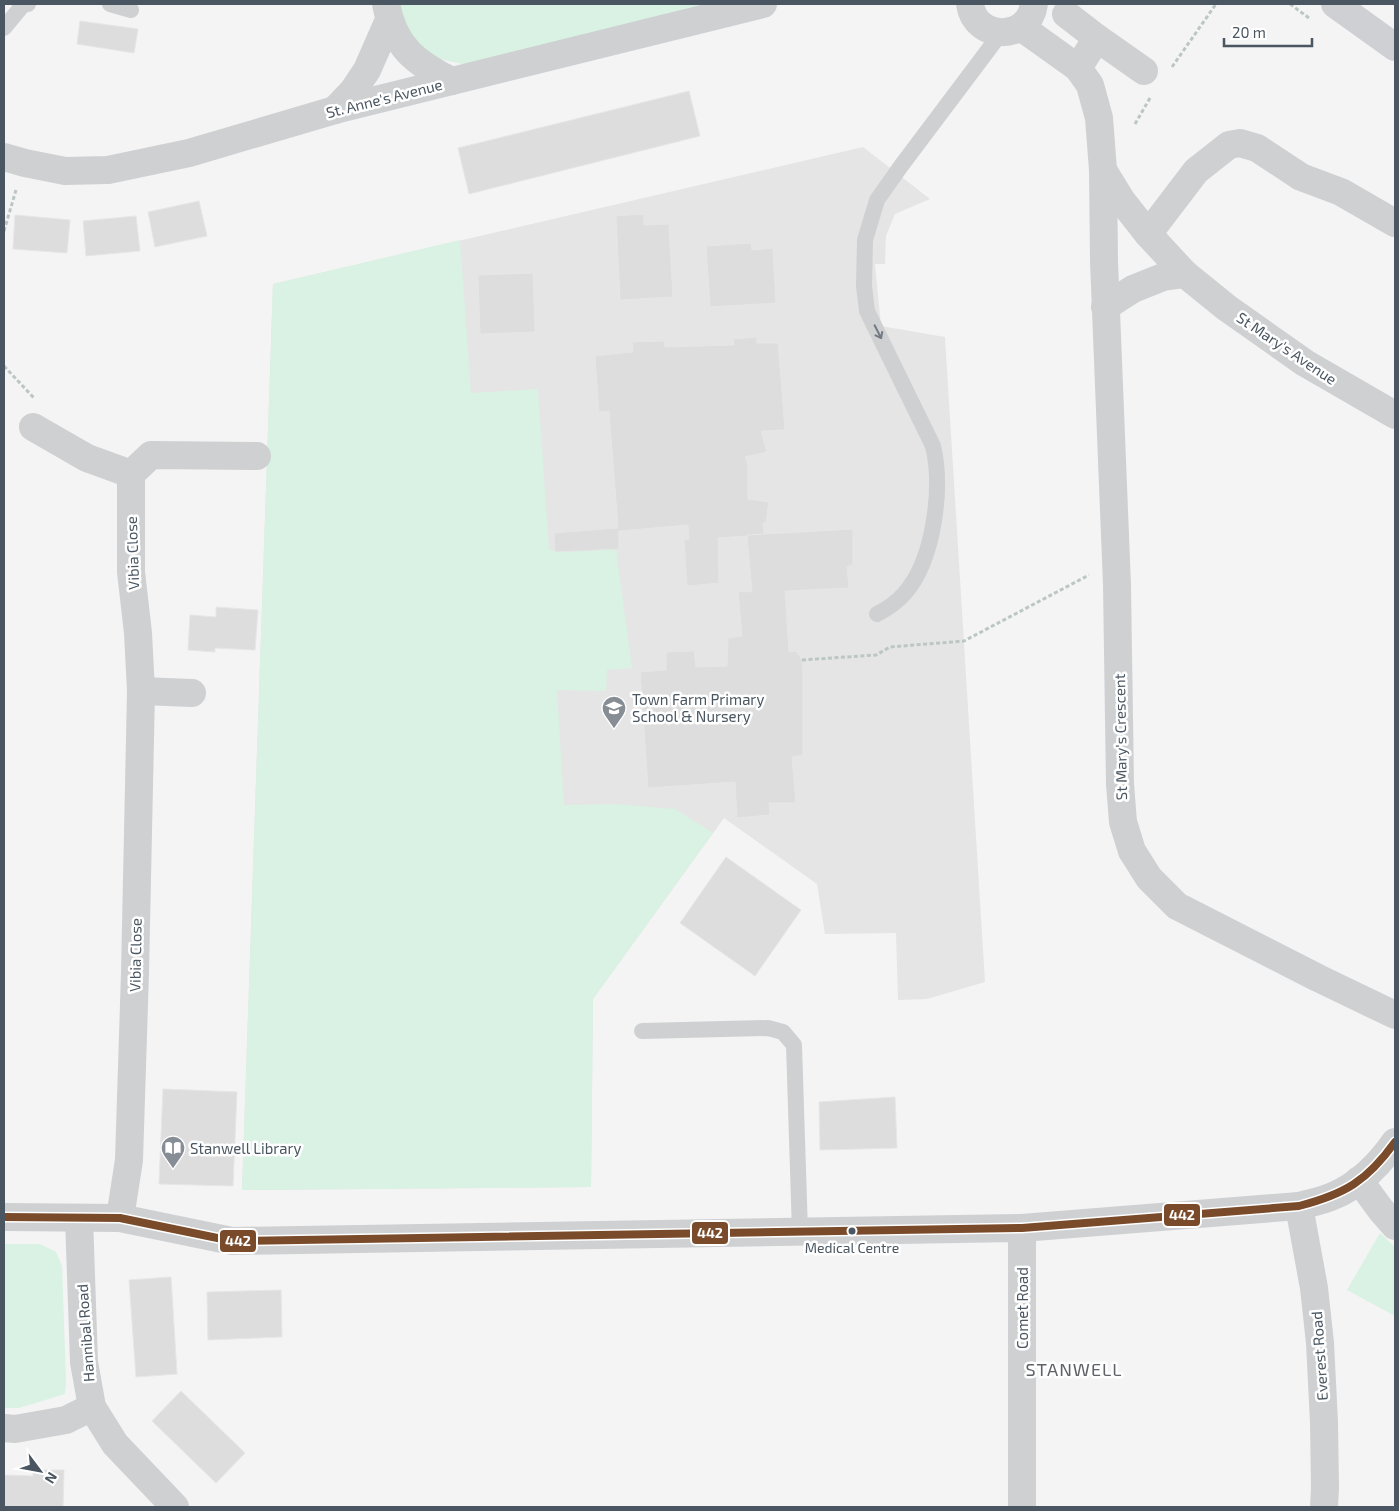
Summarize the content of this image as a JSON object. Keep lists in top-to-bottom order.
{
  "streets": {
    "street": [
      "St. Anne's Avenue",
      "St Mary's Avenue",
      "Vibia Close",
      "St Mary's Crescent",
      "Comet Road",
      "Hannibal Road",
      "Everest Road"
    ]
  },
  "crossings": [
    ["St Mary's Avenue", "St Mary's Crescent"]
  ],
  "districts": ["STANWELL"],
  "places": {
    "school or university": ["Town Farm Primary School & Nursery"],
    "library": ["Stanwell Library"],
    "other": ["Medical Centre"]
  },
  "lines": ["transit line 442"],
  "scale_bar": "20 m",
  "north": "bottom right"
}
